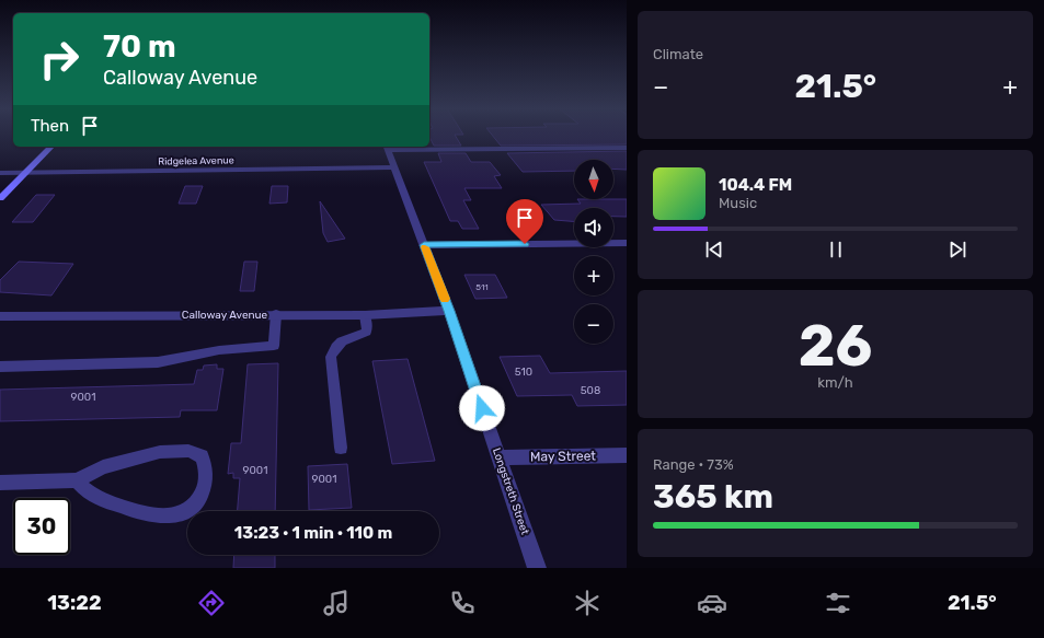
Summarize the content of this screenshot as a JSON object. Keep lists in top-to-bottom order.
{
  "streets": {
    "street": [
      "Ridgelea Avenue",
      "Calloway Avenue",
      "May Street",
      "Longstreth Street"
    ]
  },
  "crossings": [
    ["Ridgelea Avenue", "Longstreth Street"],
    ["Calloway Avenue", "Longstreth Street"],
    ["May Street", "Longstreth Street"]
  ],
  "house_numbers": [
    "511",
    "510",
    "508",
    "9001",
    "9001",
    "9001"
  ],
  "north": "bottom",
  "page": {
    "tile": [
      "Climate",
      ["26", "km/h"],
      ["Range · 73%", "365 km"]
    ],
    "turn": ["70 m", "Calloway Avenue"],
    "heat": ["−", "21.5°", "+"],
    "then": "Then",
    "map_buttons": ["+", "−"],
    "song": ["104.4 FM", "Music"],
    "limit": "30",
    "trip": "13:23 · 1 min · 110 m",
    "tabs": ["13:22", "21.5°"]
  }
}
